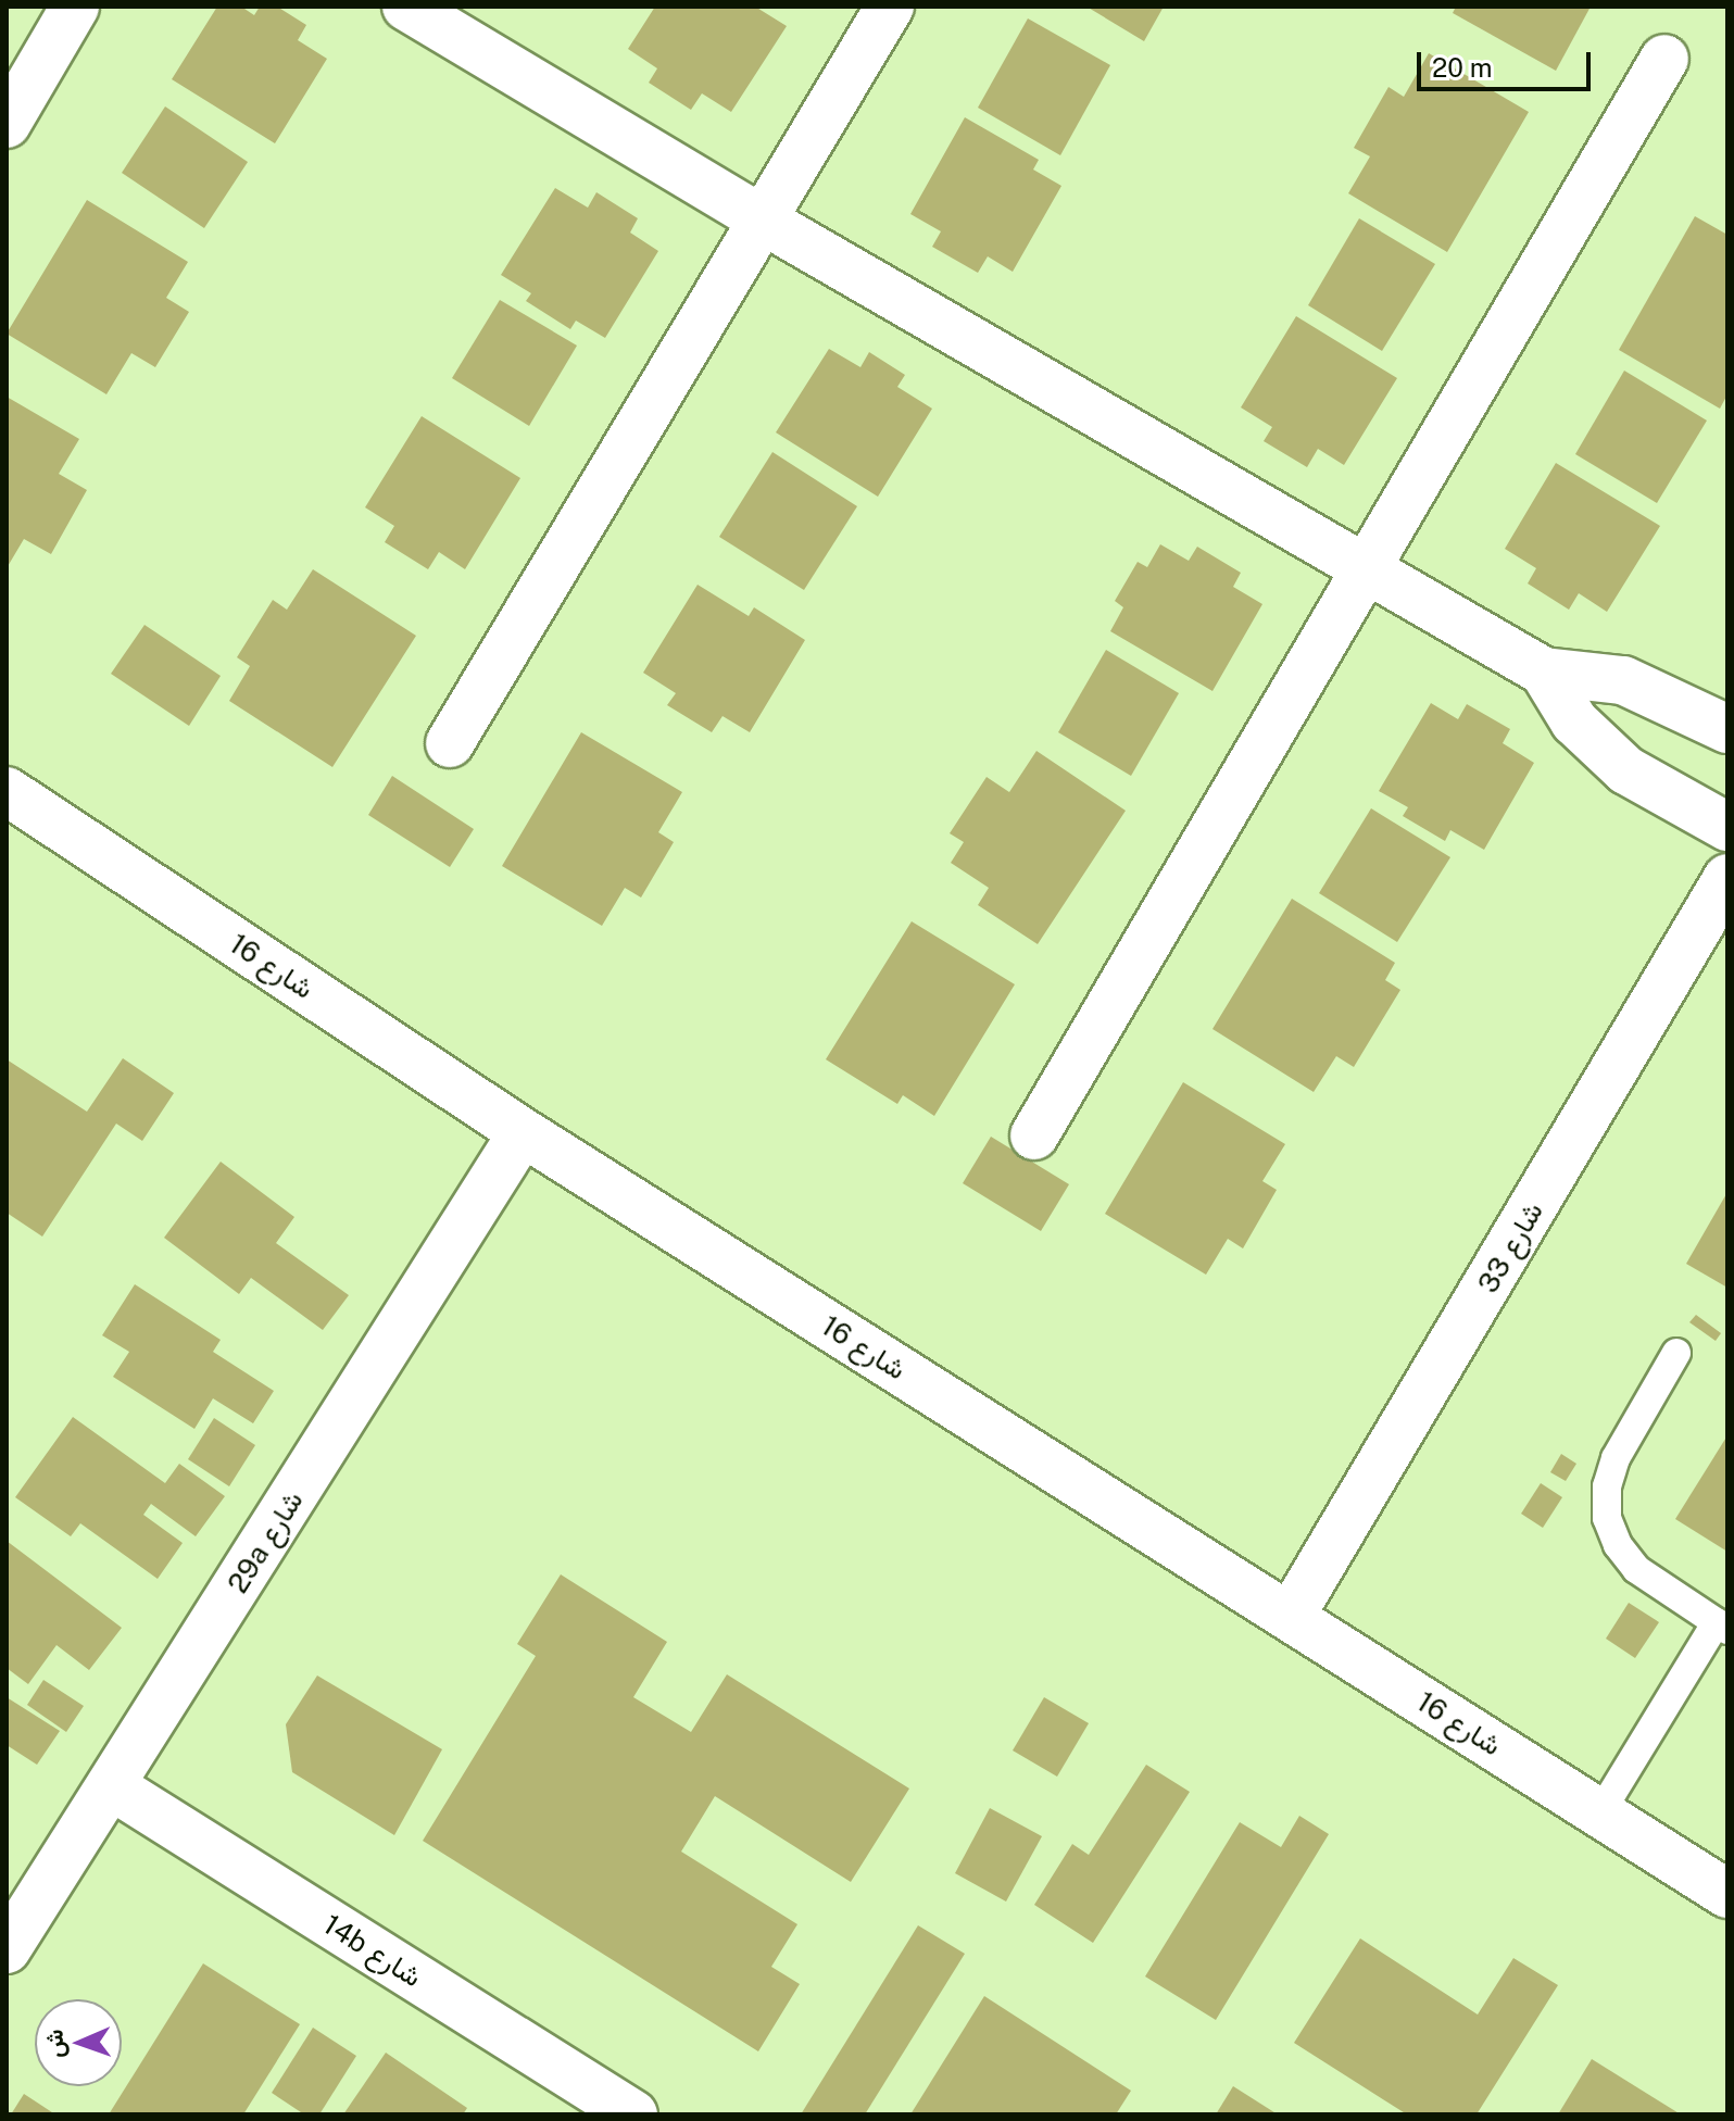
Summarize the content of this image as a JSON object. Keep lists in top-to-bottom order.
{
  "streets": {
    "street": [
      "شارع 16",
      "شارع 33",
      "29a شارع",
      "14b شارع"
    ]
  },
  "crossings": [
    ["شارع 16", "شارع 33"],
    ["شارع 16", "29a شارع"],
    ["29a شارع", "14b شارع"]
  ],
  "scale_bar": "20 m",
  "north": "left"
}
